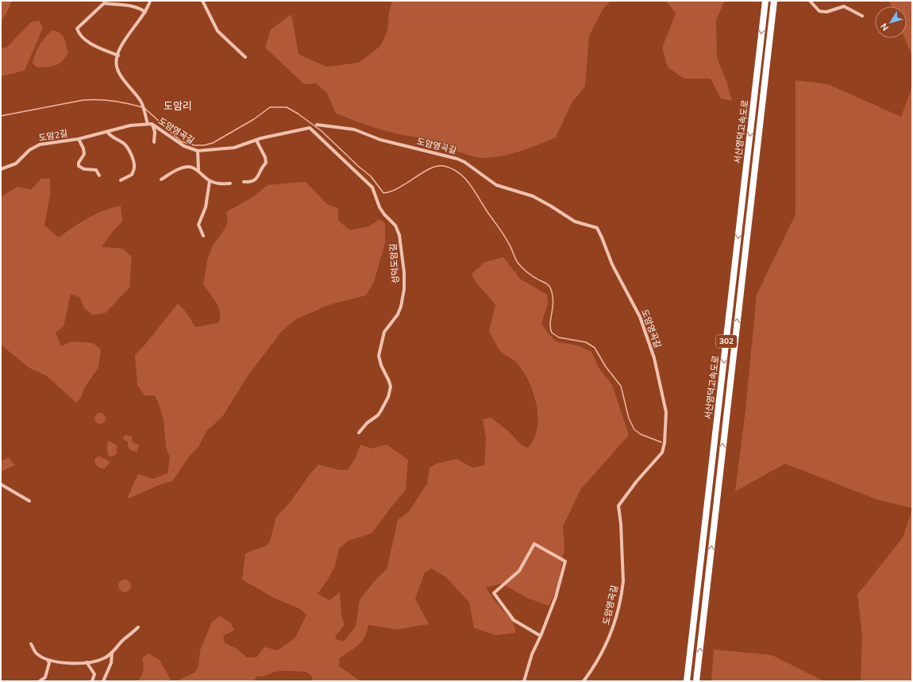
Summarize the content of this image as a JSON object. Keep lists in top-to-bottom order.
{
  "streets": {
    "highway": ["서산영덕고속도로", "302"],
    "street": ["도암영곡길", "도암2길", "성덕도암길"]
  },
  "crossings": [
    ["도암영곡길", "도암2길"],
    ["도암영곡길", "성덕도암길"]
  ],
  "districts": ["도암리"],
  "north": "bottom left"
}
